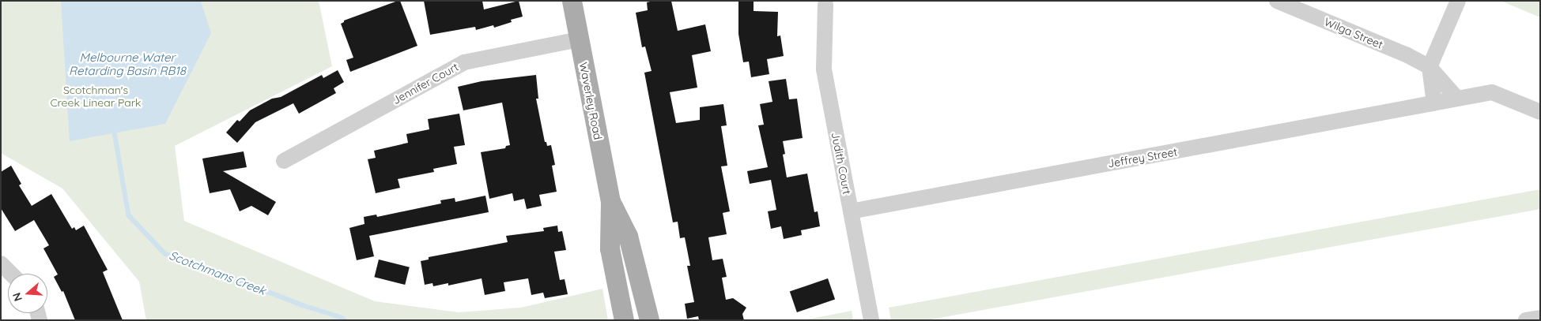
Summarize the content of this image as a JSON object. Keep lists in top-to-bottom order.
{
  "streets": {
    "main road": ["Waverley Road"],
    "street": [
      "Wilga Street",
      "Jennifer Court",
      "Jeffrey Street",
      "Judith Court"
    ]
  },
  "crossings": [
    ["Jennifer Court", "Waverley Road"],
    ["Jeffrey Street", "Judith Court"]
  ],
  "water": ["Melbourne Water Retarding Basin RB18", "Scotchmans Creek"],
  "parks": ["Scotchman's Creek Linear Park"],
  "north": "left"
}
